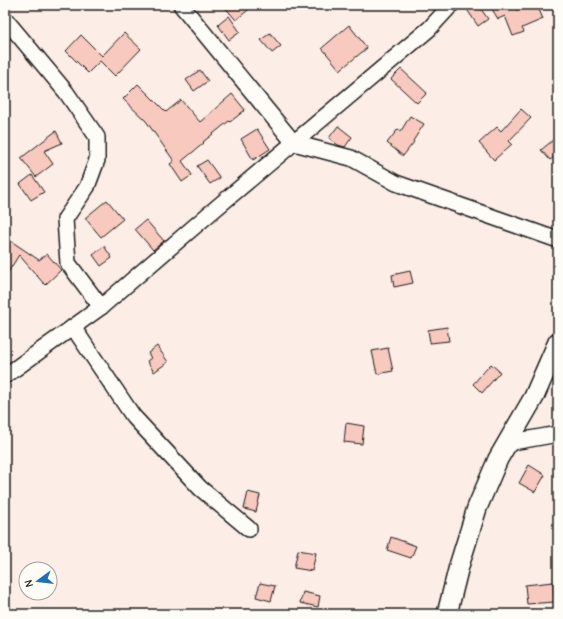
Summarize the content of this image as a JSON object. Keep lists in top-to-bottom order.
{
  "north": "left"
}
